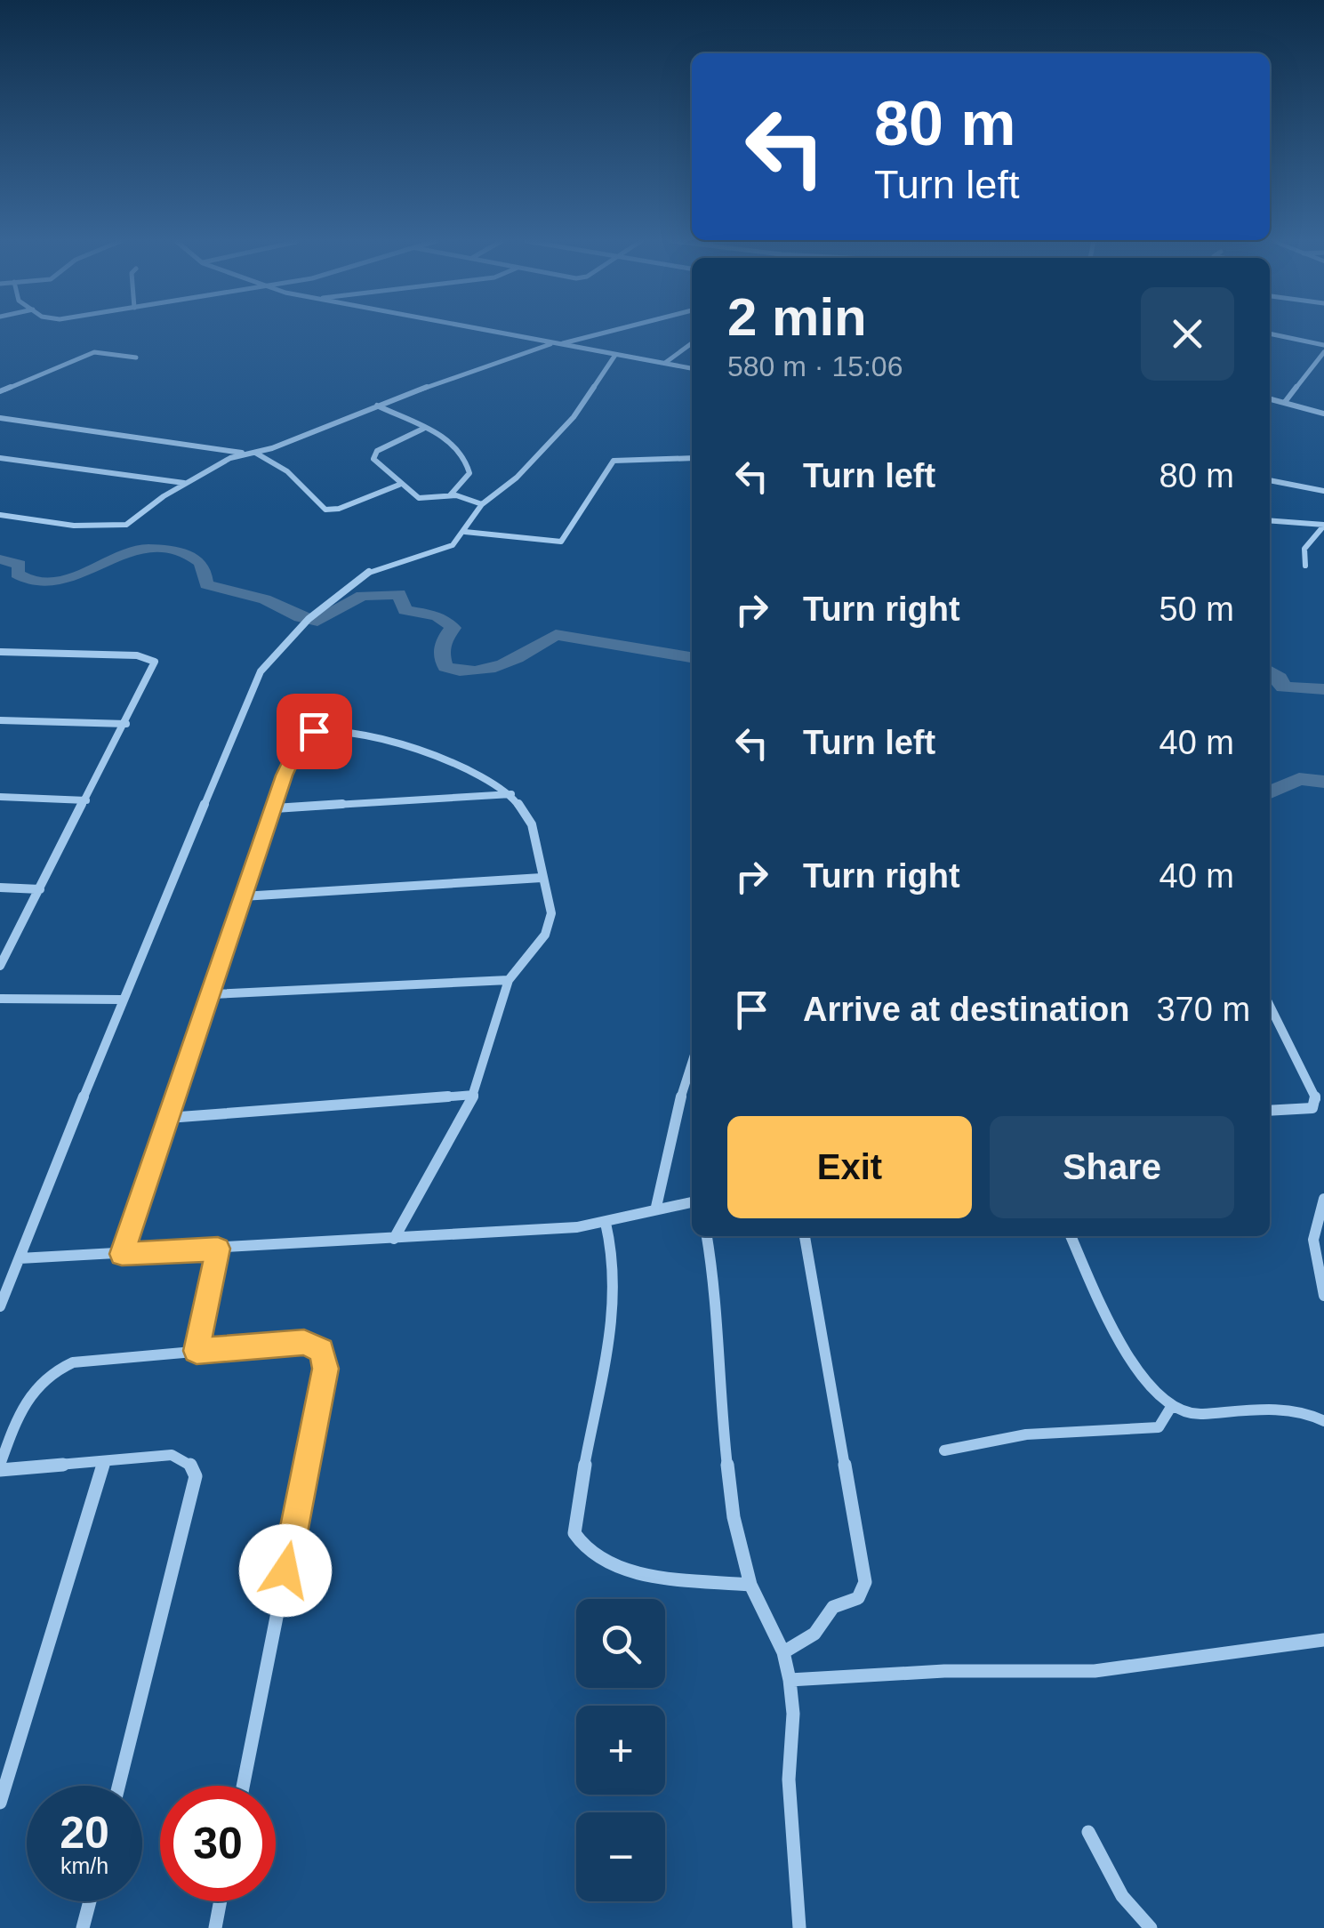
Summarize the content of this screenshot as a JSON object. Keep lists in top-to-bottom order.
{
  "page": {
    "turn": ["80 m", "Turn left"],
    "heading": ["2 min", "580 m · 15:06"],
    "list": [
      {
        "name": "Turn left",
        "value": "80 m"
      },
      {
        "name": "Turn right",
        "value": "50 m"
      },
      {
        "name": "Turn left",
        "value": "40 m"
      },
      {
        "name": "Turn right",
        "value": "40 m"
      },
      {
        "name": "Arrive at destination",
        "value": "370 m"
      }
    ],
    "buttons": ["Exit", "Share"],
    "map_buttons": ["+", "−"],
    "speed": "20 km/h",
    "limit": "30"
  }
}
